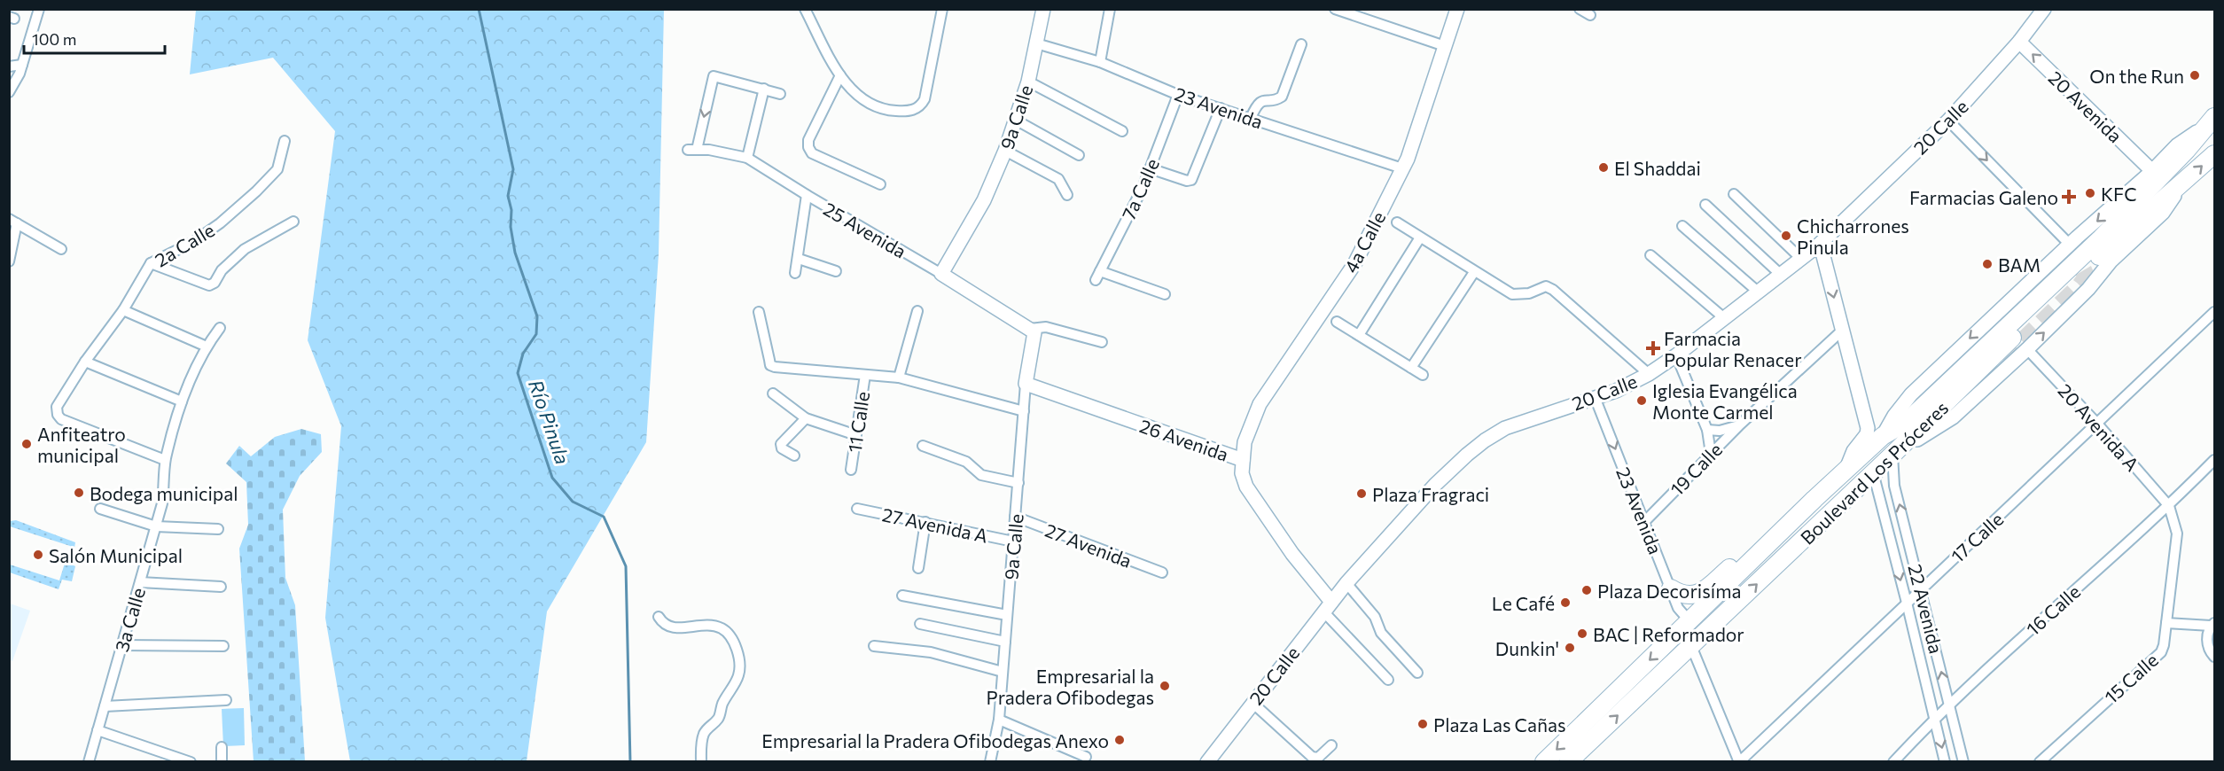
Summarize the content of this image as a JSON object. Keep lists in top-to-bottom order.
{
  "streets": {
    "highway": ["Boulevard Los Próceres"],
    "street": [
      "20 Avenida",
      "23 Avenida",
      "9a Calle",
      "20 Calle",
      "7a Calle",
      "25 Avenida",
      "4a Calle",
      "2a Calle",
      "11 Calle",
      "20 Avenida A",
      "26 Avenida",
      "19 Calle",
      "27 Avenida A",
      "17 Calle",
      "27 Avenida",
      "22 Avenida",
      "16 Calle",
      "3a Calle",
      "15 Calle"
    ]
  },
  "crossings": [
    ["20 Avenida", "20 Calle"],
    ["20 Avenida", "Boulevard Los Próceres"],
    ["23 Avenida", "9a Calle"],
    ["23 Avenida", "20 Calle"],
    ["23 Avenida", "7a Calle"],
    ["23 Avenida", "4a Calle"],
    ["23 Avenida", "19 Calle"],
    ["23 Avenida", "Boulevard Los Próceres"],
    ["9a Calle", "25 Avenida"],
    ["9a Calle", "26 Avenida"],
    ["9a Calle", "27 Avenida A"],
    ["9a Calle", "27 Avenida"],
    ["20 Calle", "26 Avenida"],
    ["4a Calle", "26 Avenida"],
    ["2a Calle", "3a Calle"],
    ["20 Avenida A", "Boulevard Los Próceres"],
    ["20 Avenida A", "17 Calle"],
    ["20 Avenida A", "16 Calle"],
    ["20 Avenida A", "15 Calle"],
    ["Boulevard Los Próceres", "22 Avenida"],
    ["17 Calle", "22 Avenida"],
    ["22 Avenida", "16 Calle"],
    ["16 Calle", "15 Calle"]
  ],
  "water": ["Río Pinula"],
  "places": {
    "other": [
      "On the Run",
      "El Shaddai",
      "KFC",
      "Chicharrones Pinula",
      "BAM",
      "Iglesia Evangélica Monte Carmel",
      "Anfiteatro municipal",
      "Bodega municipal",
      "Plaza Fragraci",
      "Salón Municipal",
      "Plaza Decorisíma",
      "Le Café",
      "BAC | Reformador",
      "Dunkin'",
      "Empresarial la Pradera Ofibodegas",
      "Plaza Las Cañas",
      "Empresarial la Pradera Ofibodegas Anexo"
    ],
    "health": ["Farmacias Galeno", "Farmacia Popular Renacer"]
  },
  "scale_bar": "100 m"
}
